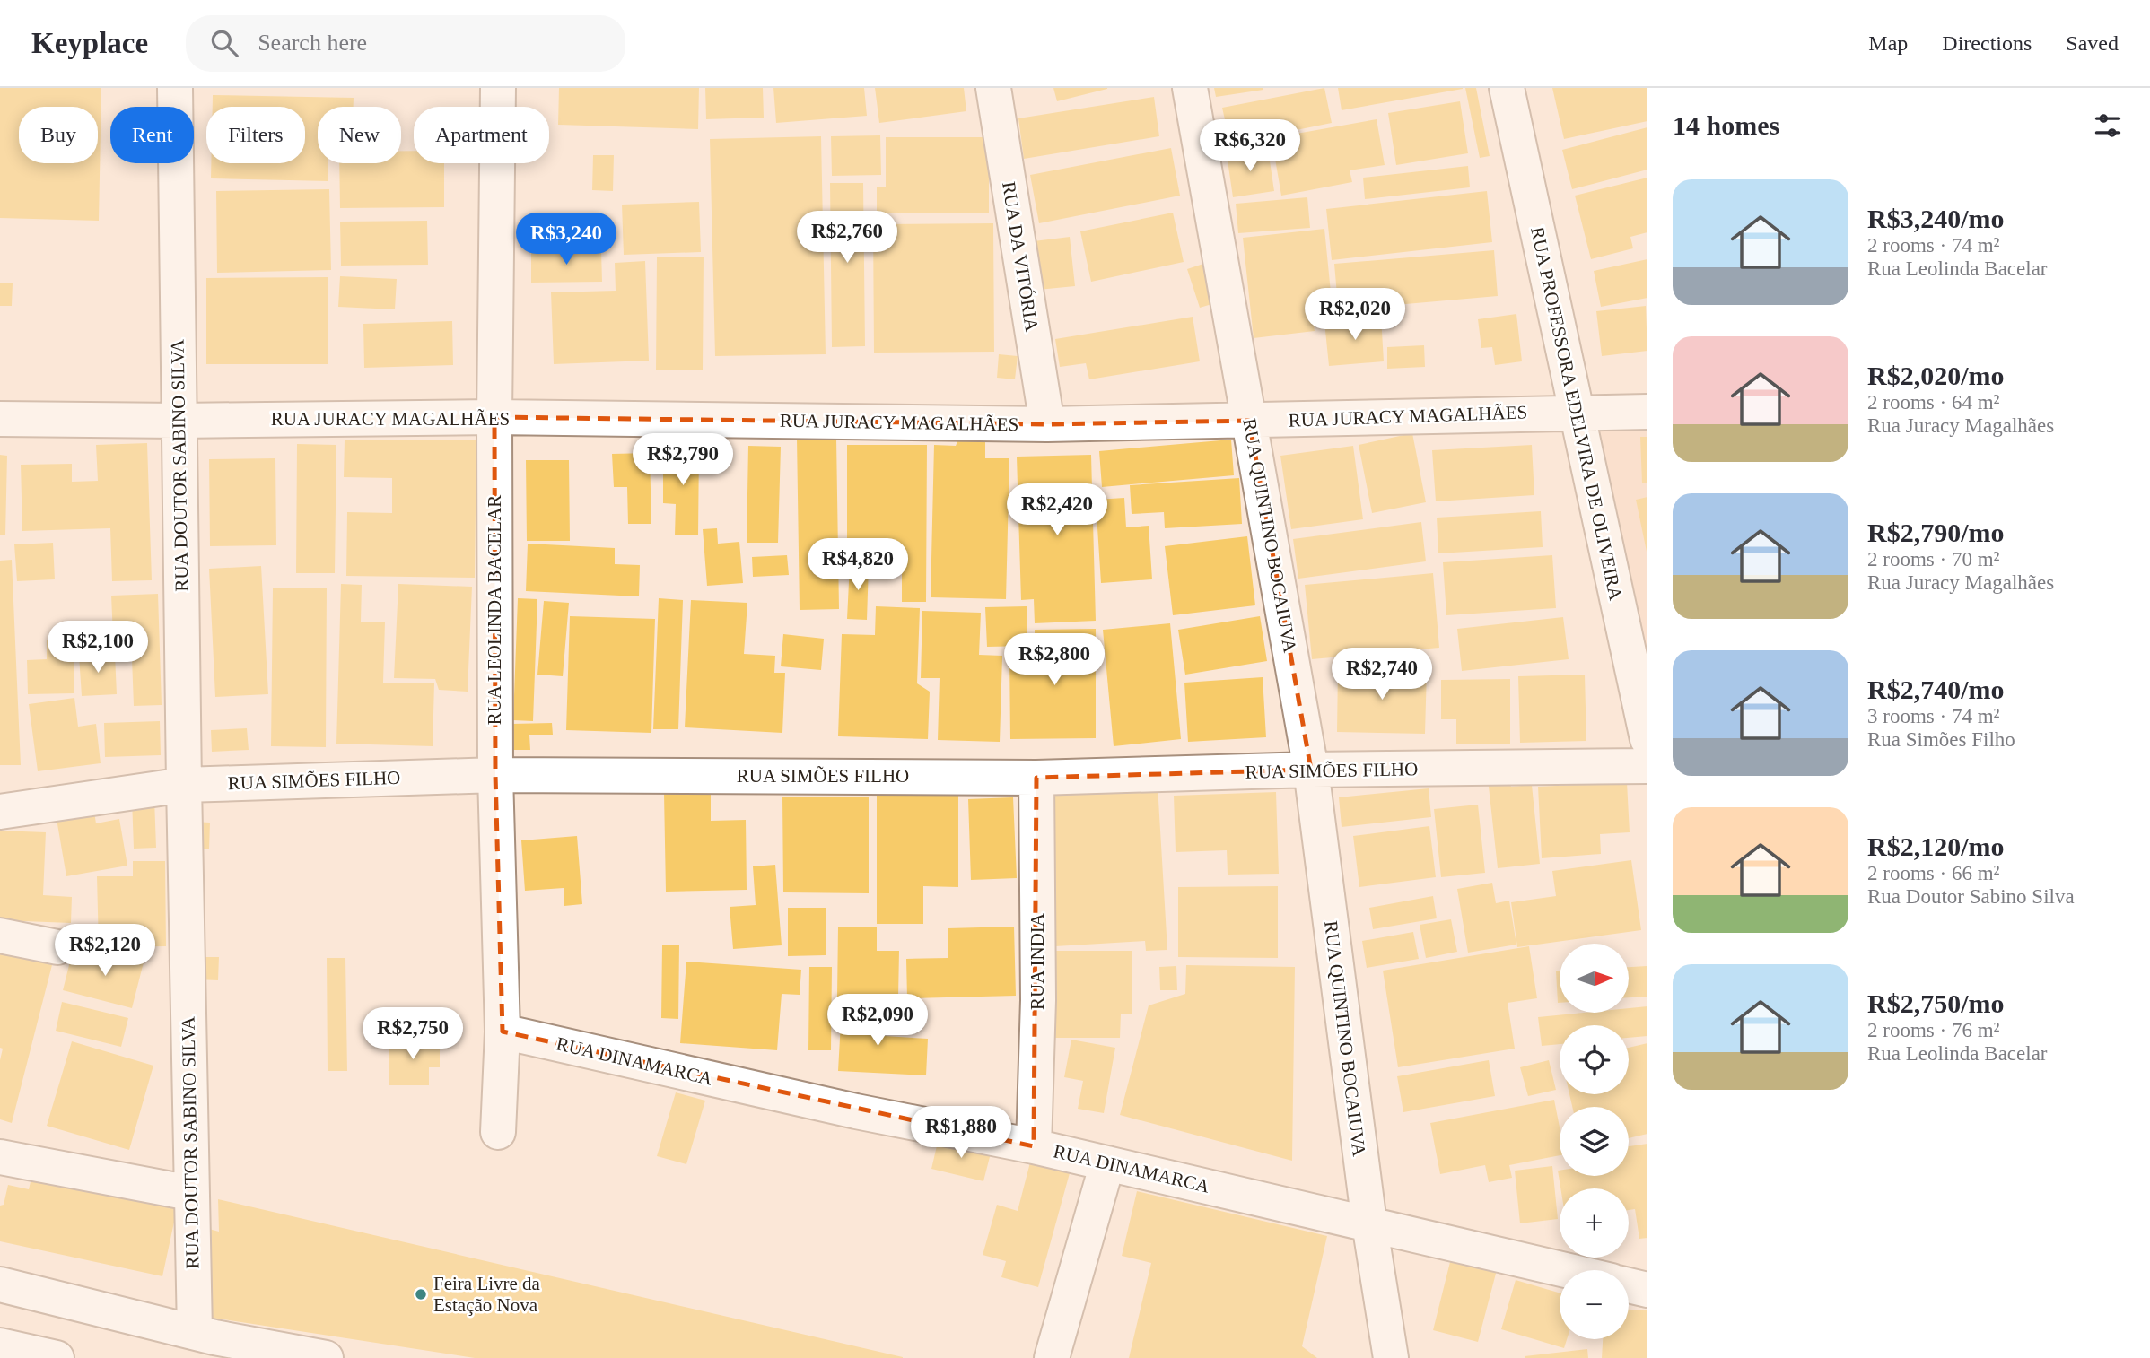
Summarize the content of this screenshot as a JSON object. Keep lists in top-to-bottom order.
{
  "streets": {
    "street": [
      "RUA DA VITÓRIA",
      "RUA PROFESSORA EDELVIRA DE OLIVEIRA",
      "RUA JURACY MAGALHÃES",
      "RUA DOUTOR SABINO SILVA",
      "RUA QUINTINO BOCAIUVA",
      "RUA LEOLINDA BACELAR",
      "RUA SIMÕES FILHO",
      "RUA INDIA",
      "RUA DINAMARCA"
    ]
  },
  "crossings": [
    ["RUA DA VITÓRIA", "RUA JURACY MAGALHÃES"],
    ["RUA PROFESSORA EDELVIRA DE OLIVEIRA", "RUA JURACY MAGALHÃES"],
    ["RUA JURACY MAGALHÃES", "RUA DOUTOR SABINO SILVA"],
    ["RUA JURACY MAGALHÃES", "RUA QUINTINO BOCAIUVA"],
    ["RUA JURACY MAGALHÃES", "RUA LEOLINDA BACELAR"],
    ["RUA DOUTOR SABINO SILVA", "RUA SIMÕES FILHO"],
    ["RUA QUINTINO BOCAIUVA", "RUA SIMÕES FILHO"],
    ["RUA QUINTINO BOCAIUVA", "RUA DINAMARCA"],
    ["RUA LEOLINDA BACELAR", "RUA SIMÕES FILHO"],
    ["RUA LEOLINDA BACELAR", "RUA DINAMARCA"],
    ["RUA SIMÕES FILHO", "RUA INDIA"],
    ["RUA INDIA", "RUA DINAMARCA"]
  ],
  "places": ["Feira Livre da Estação Nova"],
  "north": "right",
  "page": {
    "header": "Keyplace",
    "search": "Search here",
    "nav": ["Map", "Directions", "Saved"],
    "heading": "14 homes",
    "chip": [
      "Buy",
      "Rent",
      "Filters",
      "New",
      "Apartment"
    ],
    "price": [
      "R$6,320",
      "R$2,760",
      "R$3,240",
      "R$2,020",
      "R$2,790",
      "R$2,420",
      "R$4,820",
      "R$2,100",
      "R$2,800",
      "R$2,740",
      "R$2,120",
      "R$2,090",
      "R$2,750",
      "R$1,880"
    ],
    "list": [
      {
        "name": "R$3,240/mo",
        "note": "2 rooms · 74 m² · Rua Leolinda Bacelar"
      },
      {
        "name": "R$2,020/mo",
        "note": "2 rooms · 64 m² · Rua Juracy Magalhães"
      },
      {
        "name": "R$2,790/mo",
        "note": "2 rooms · 70 m² · Rua Juracy Magalhães"
      },
      {
        "name": "R$2,740/mo",
        "note": "3 rooms · 74 m² · Rua Simões Filho"
      },
      {
        "name": "R$2,120/mo",
        "note": "2 rooms · 66 m² · Rua Doutor Sabino Silva"
      },
      {
        "name": "R$2,750/mo",
        "note": "2 rooms · 76 m² · Rua Leolinda Bacelar"
      }
    ],
    "map_buttons": ["+", "−"]
  }
}
